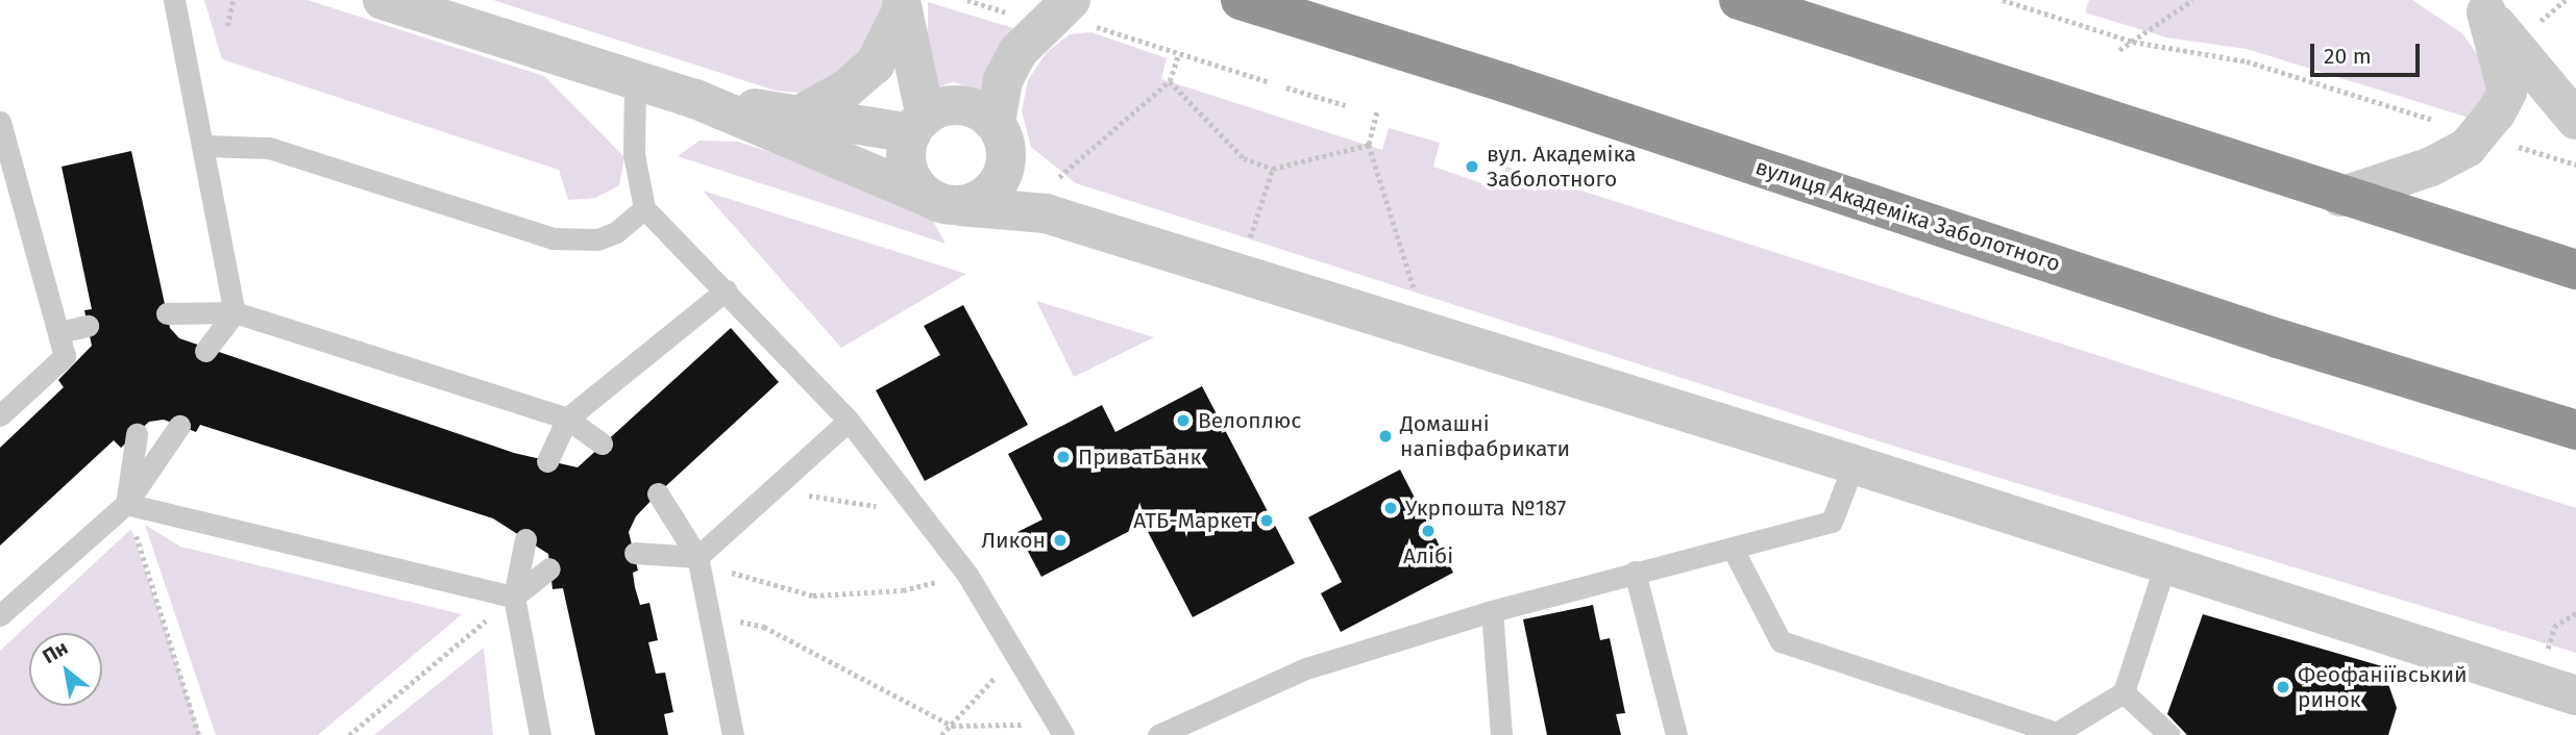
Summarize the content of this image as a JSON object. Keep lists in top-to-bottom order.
{
  "streets": {
    "highway": ["вулиця Академіка Заболотного"]
  },
  "places": [
    "вул. Академіка Заболотного",
    "Велоплюс",
    "Домашні напівфабрикати",
    "ПриватБанк",
    "Укрпошта №187",
    "АТБ-Маркет",
    "Алібі",
    "Ликон",
    "Феофаніївський ринок"
  ],
  "scale_bar": "20 m",
  "north": "top left"
}
